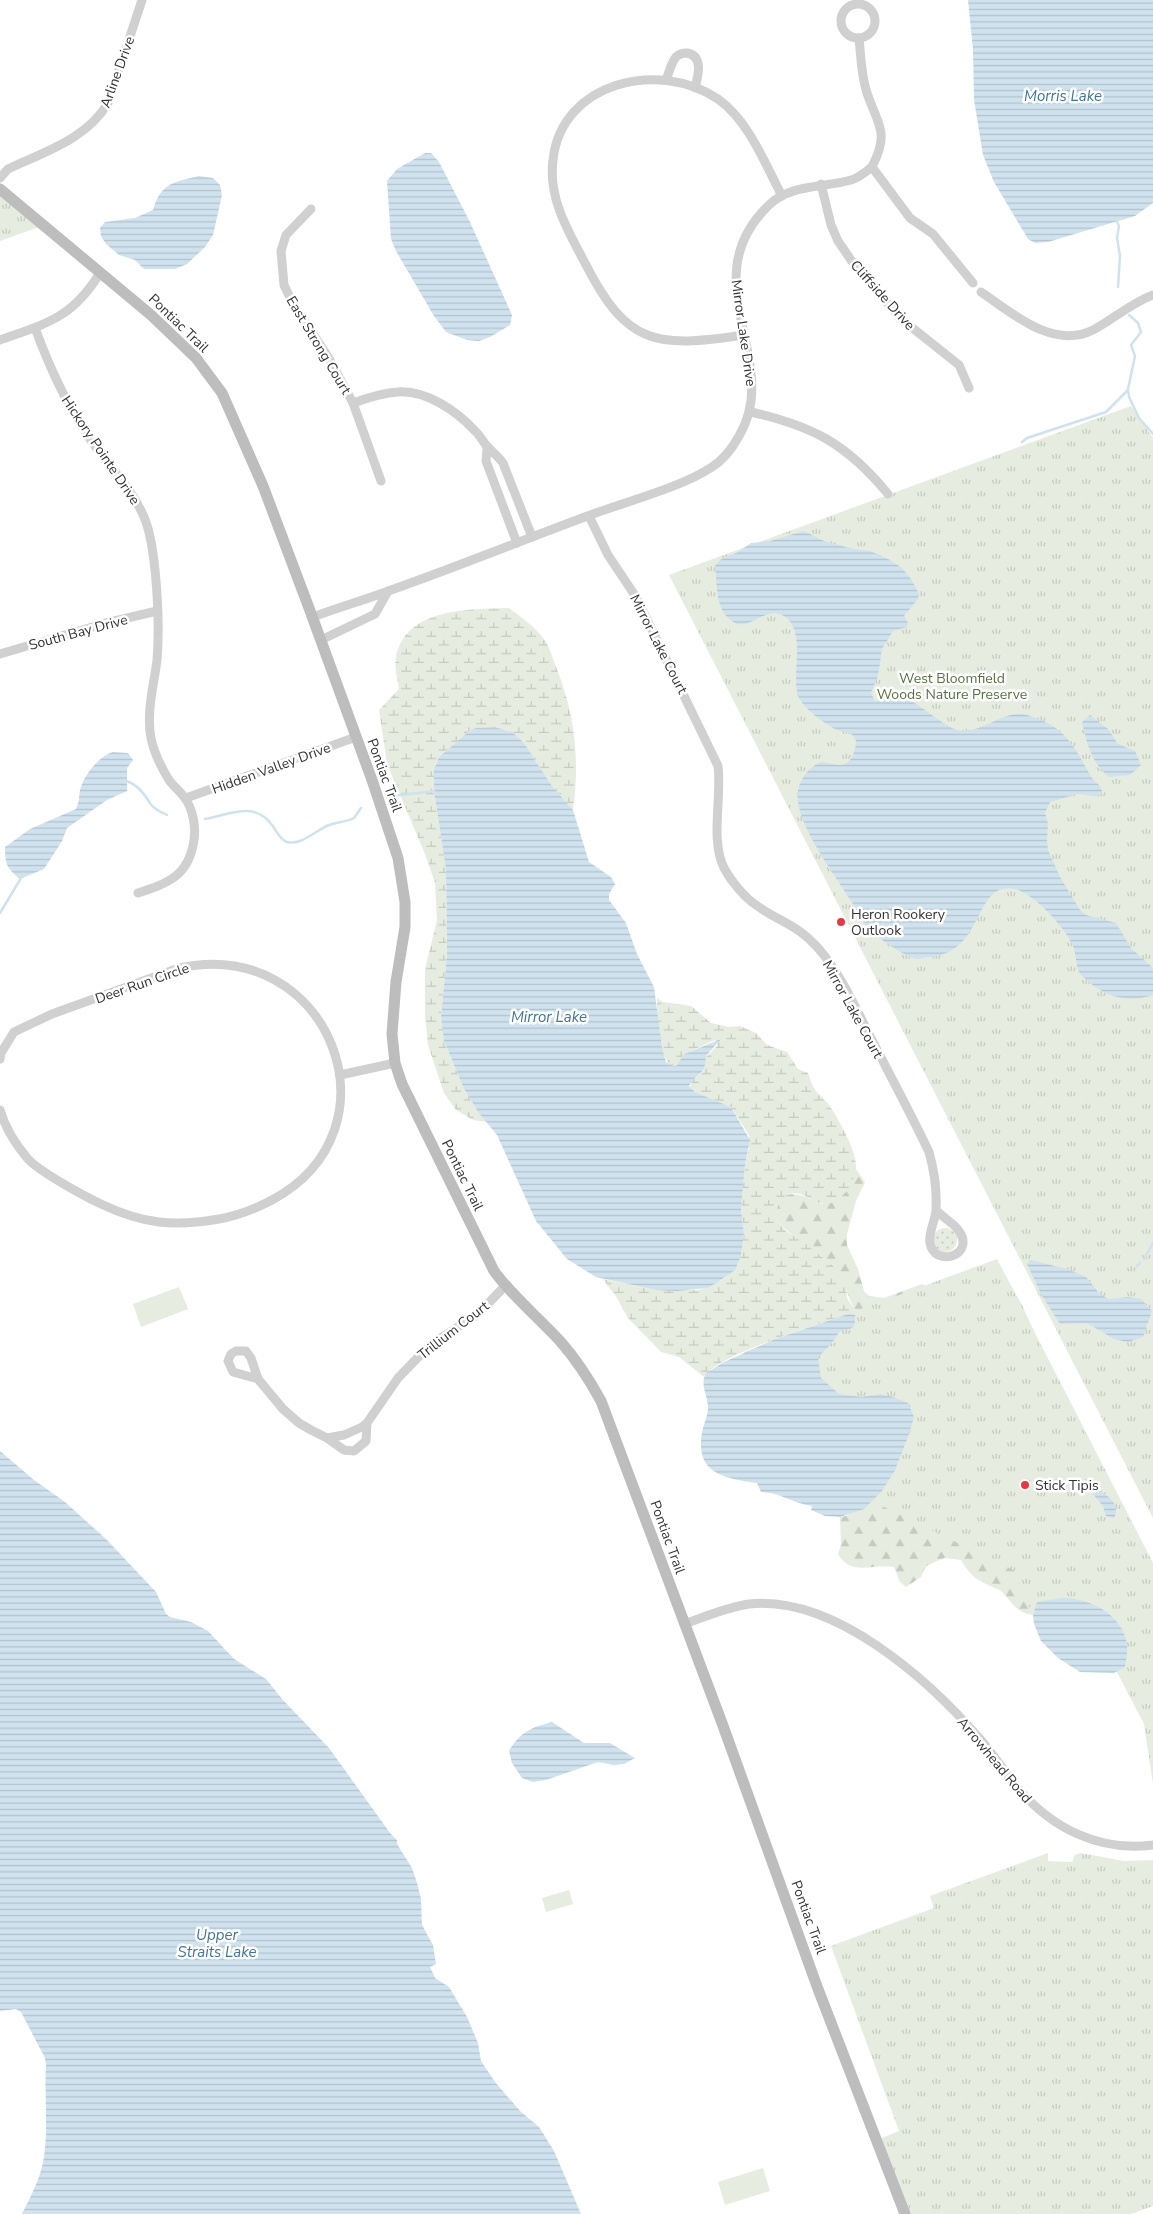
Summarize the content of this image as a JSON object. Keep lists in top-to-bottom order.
{
  "streets": {
    "main road": ["Pontiac Trail"],
    "street": [
      "Arline Drive",
      "Cliffside Drive",
      "Mirror Lake Drive",
      "East Strong Court",
      "Hickory Pointe Drive",
      "South Bay Drive",
      "Mirror Lake Court",
      "Hidden Valley Drive",
      "Deer Run Circle",
      "Trillium Court",
      "Arrowhead Road"
    ]
  },
  "crossings": [
    ["Cliffside Drive", "Mirror Lake Drive"],
    ["Pontiac Trail", "Mirror Lake Drive"],
    ["Pontiac Trail", "Hidden Valley Drive"],
    ["Pontiac Trail", "Trillium Court"],
    ["Pontiac Trail", "Arrowhead Road"],
    ["Mirror Lake Drive", "Mirror Lake Court"],
    ["Hickory Pointe Drive", "South Bay Drive"],
    ["Hickory Pointe Drive", "Hidden Valley Drive"]
  ],
  "water": ["Morris Lake", "Mirror Lake", "Upper Straits Lake"],
  "parks": ["West Bloomfield Woods Nature Preserve"],
  "places": ["Heron Rookery Outlook", "Stick Tipis"]
}
